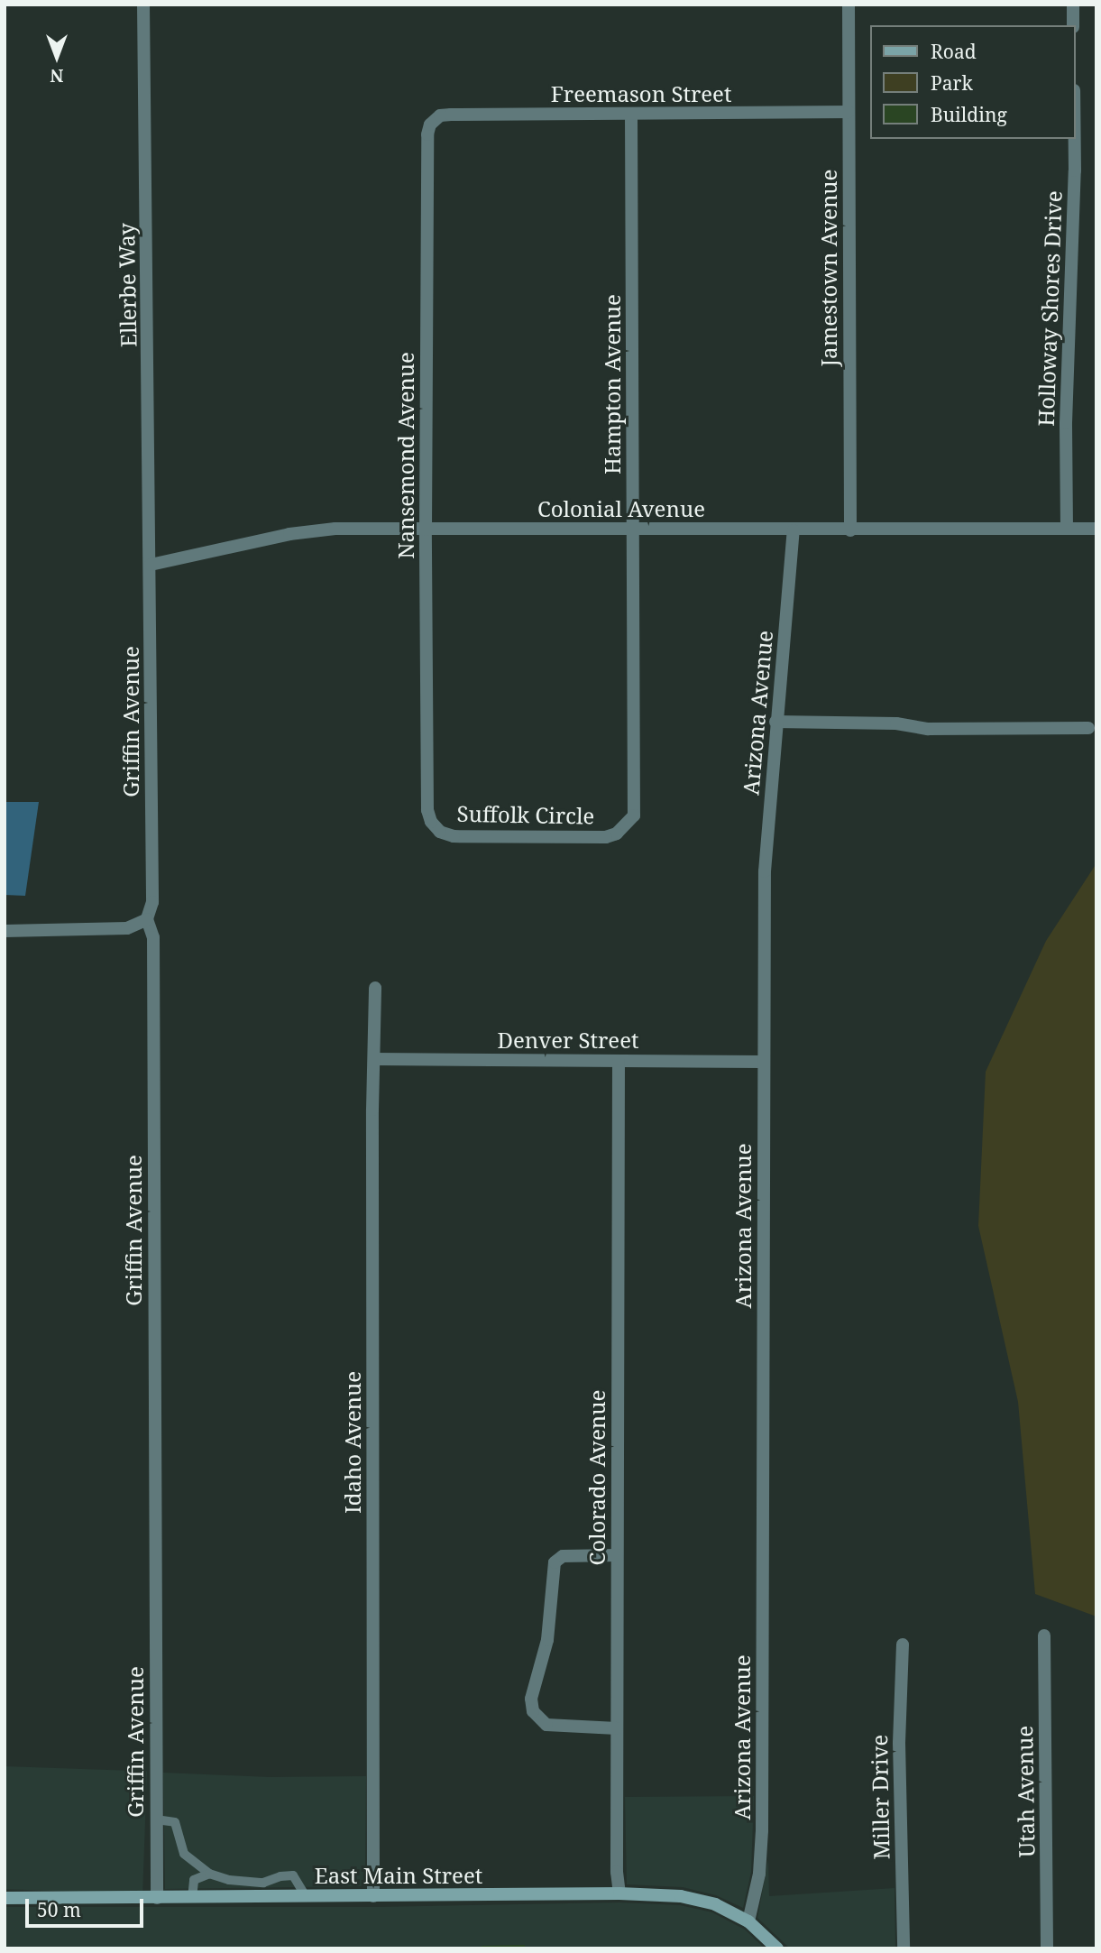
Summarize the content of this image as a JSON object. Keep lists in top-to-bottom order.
{
  "streets": {
    "main road": ["East Main Street"],
    "street": [
      "Freemason Street",
      "Jamestown Avenue",
      "Ellerbe Way",
      "Holloway Shores Drive",
      "Hampton Avenue",
      "Nansemond Avenue",
      "Colonial Avenue",
      "Arizona Avenue",
      "Griffin Avenue",
      "Suffolk Circle",
      "Denver Street",
      "Idaho Avenue",
      "Colorado Avenue",
      "Utah Avenue",
      "Miller Drive"
    ]
  },
  "crossings": [
    ["Freemason Street", "Jamestown Avenue"],
    ["Freemason Street", "Hampton Avenue"],
    ["Freemason Street", "Nansemond Avenue"],
    ["Jamestown Avenue", "Colonial Avenue"],
    ["Ellerbe Way", "Colonial Avenue"],
    ["Ellerbe Way", "Griffin Avenue"],
    ["Holloway Shores Drive", "Colonial Avenue"],
    ["Hampton Avenue", "Colonial Avenue"],
    ["Hampton Avenue", "Suffolk Circle"],
    ["Nansemond Avenue", "Colonial Avenue"],
    ["Nansemond Avenue", "Suffolk Circle"],
    ["Colonial Avenue", "Arizona Avenue"],
    ["Colonial Avenue", "Griffin Avenue"],
    ["Arizona Avenue", "Denver Street"],
    ["Arizona Avenue", "East Main Street"],
    ["Griffin Avenue", "East Main Street"],
    ["Denver Street", "Idaho Avenue"],
    ["Denver Street", "Colorado Avenue"],
    ["Idaho Avenue", "East Main Street"],
    ["Colorado Avenue", "East Main Street"]
  ],
  "legend": ["Road", "Park", "Building"],
  "scale_bar": "50 m",
  "north": "bottom"
}
